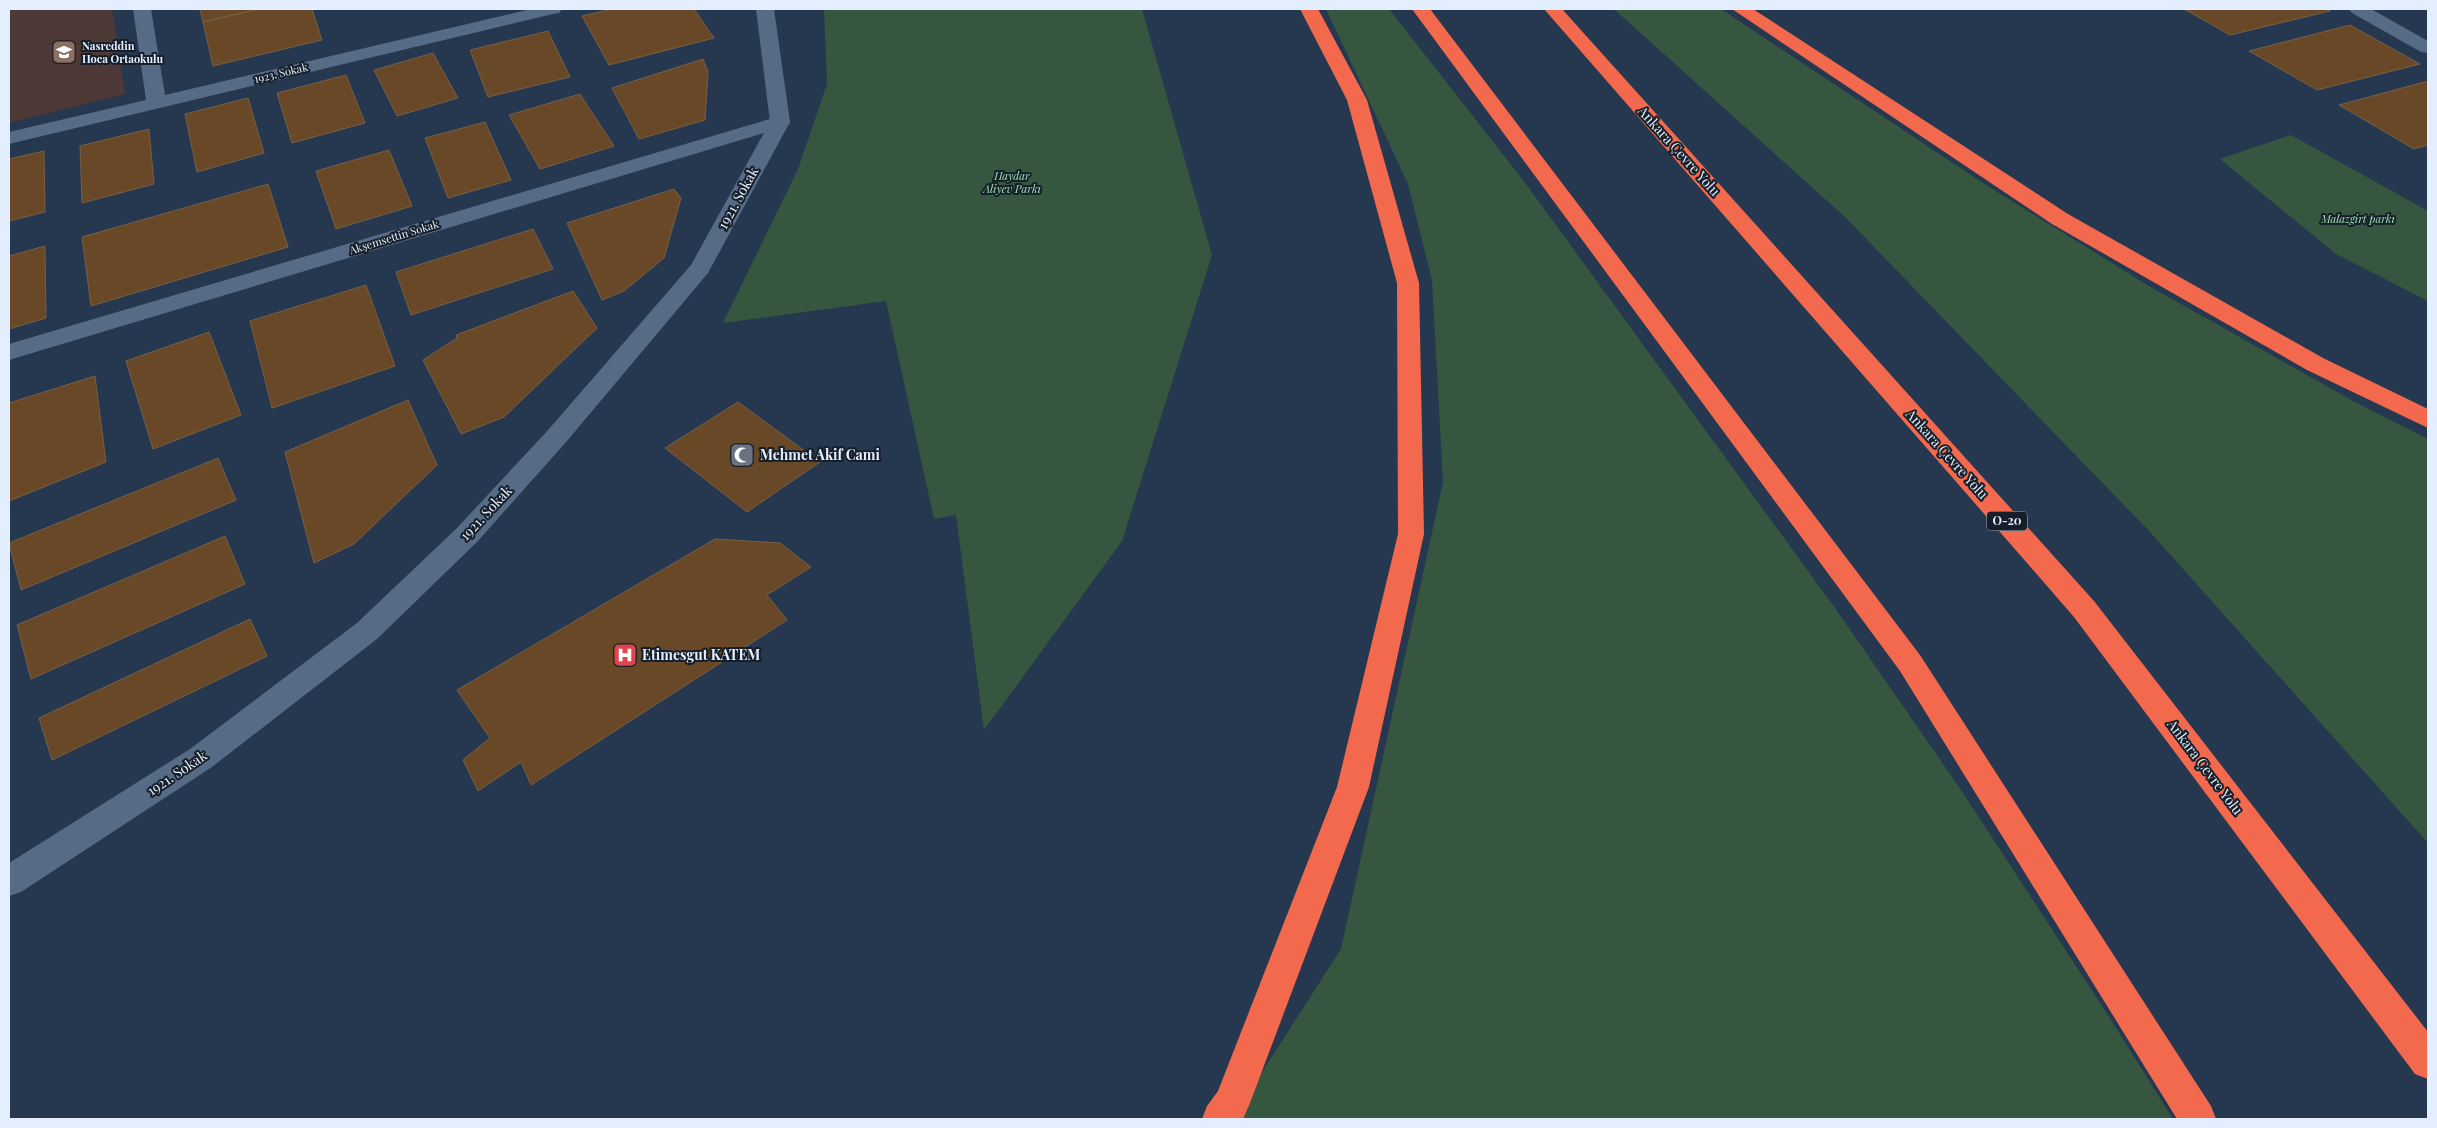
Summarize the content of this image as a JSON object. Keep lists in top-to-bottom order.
{
  "streets": {
    "highway": ["Ankara Çevre Yolu", "O-20"],
    "street": ["1923. Sokak", "1921. Sokak", "Akşemsettin Sokak"]
  },
  "crossings": [
    ["1921. Sokak", "Akşemsettin Sokak"]
  ],
  "parks": ["Haydar Aliyev Parkı", "Malazgirt parkı"],
  "places": {
    "school or university": ["Nasreddin Hoca Ortaokulu"],
    "mosque": ["Mehmet Akif Cami"],
    "hospital": ["Etimesgut KATEM"]
  }
}
